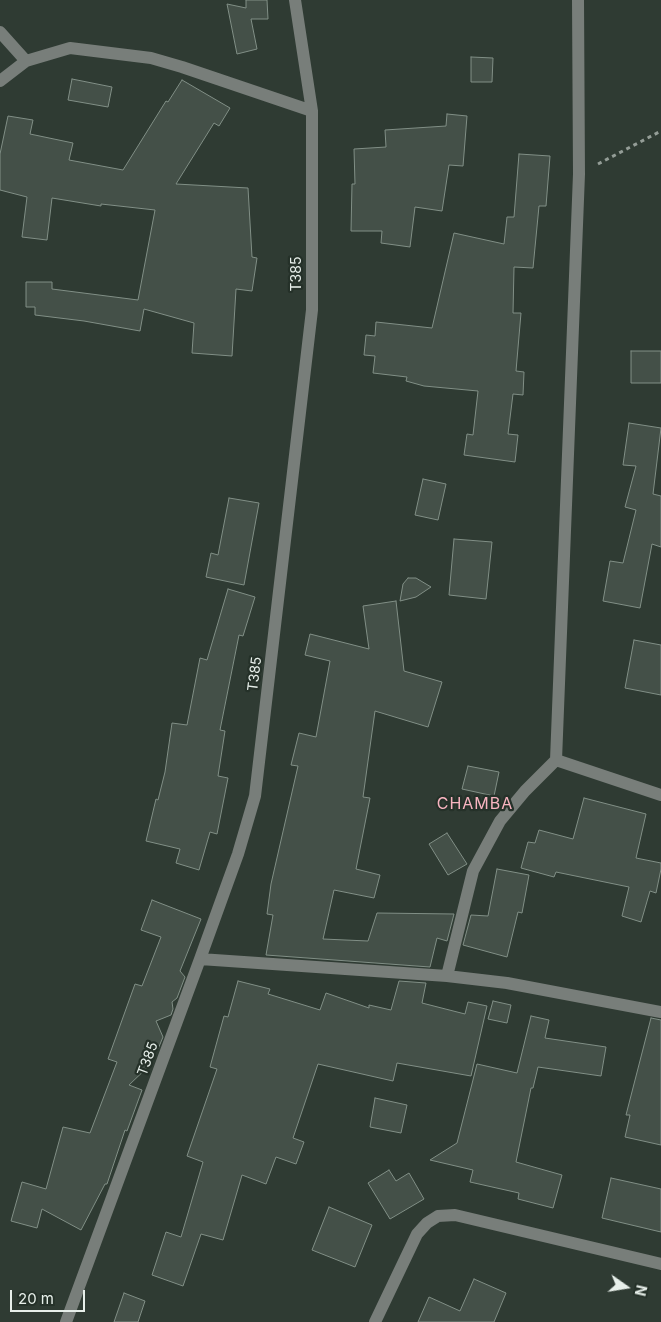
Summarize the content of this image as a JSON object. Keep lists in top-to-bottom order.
{
  "streets": {
    "street": ["T385"]
  },
  "districts": ["CHAMBA"],
  "scale_bar": "20 m",
  "north": "right"
}
